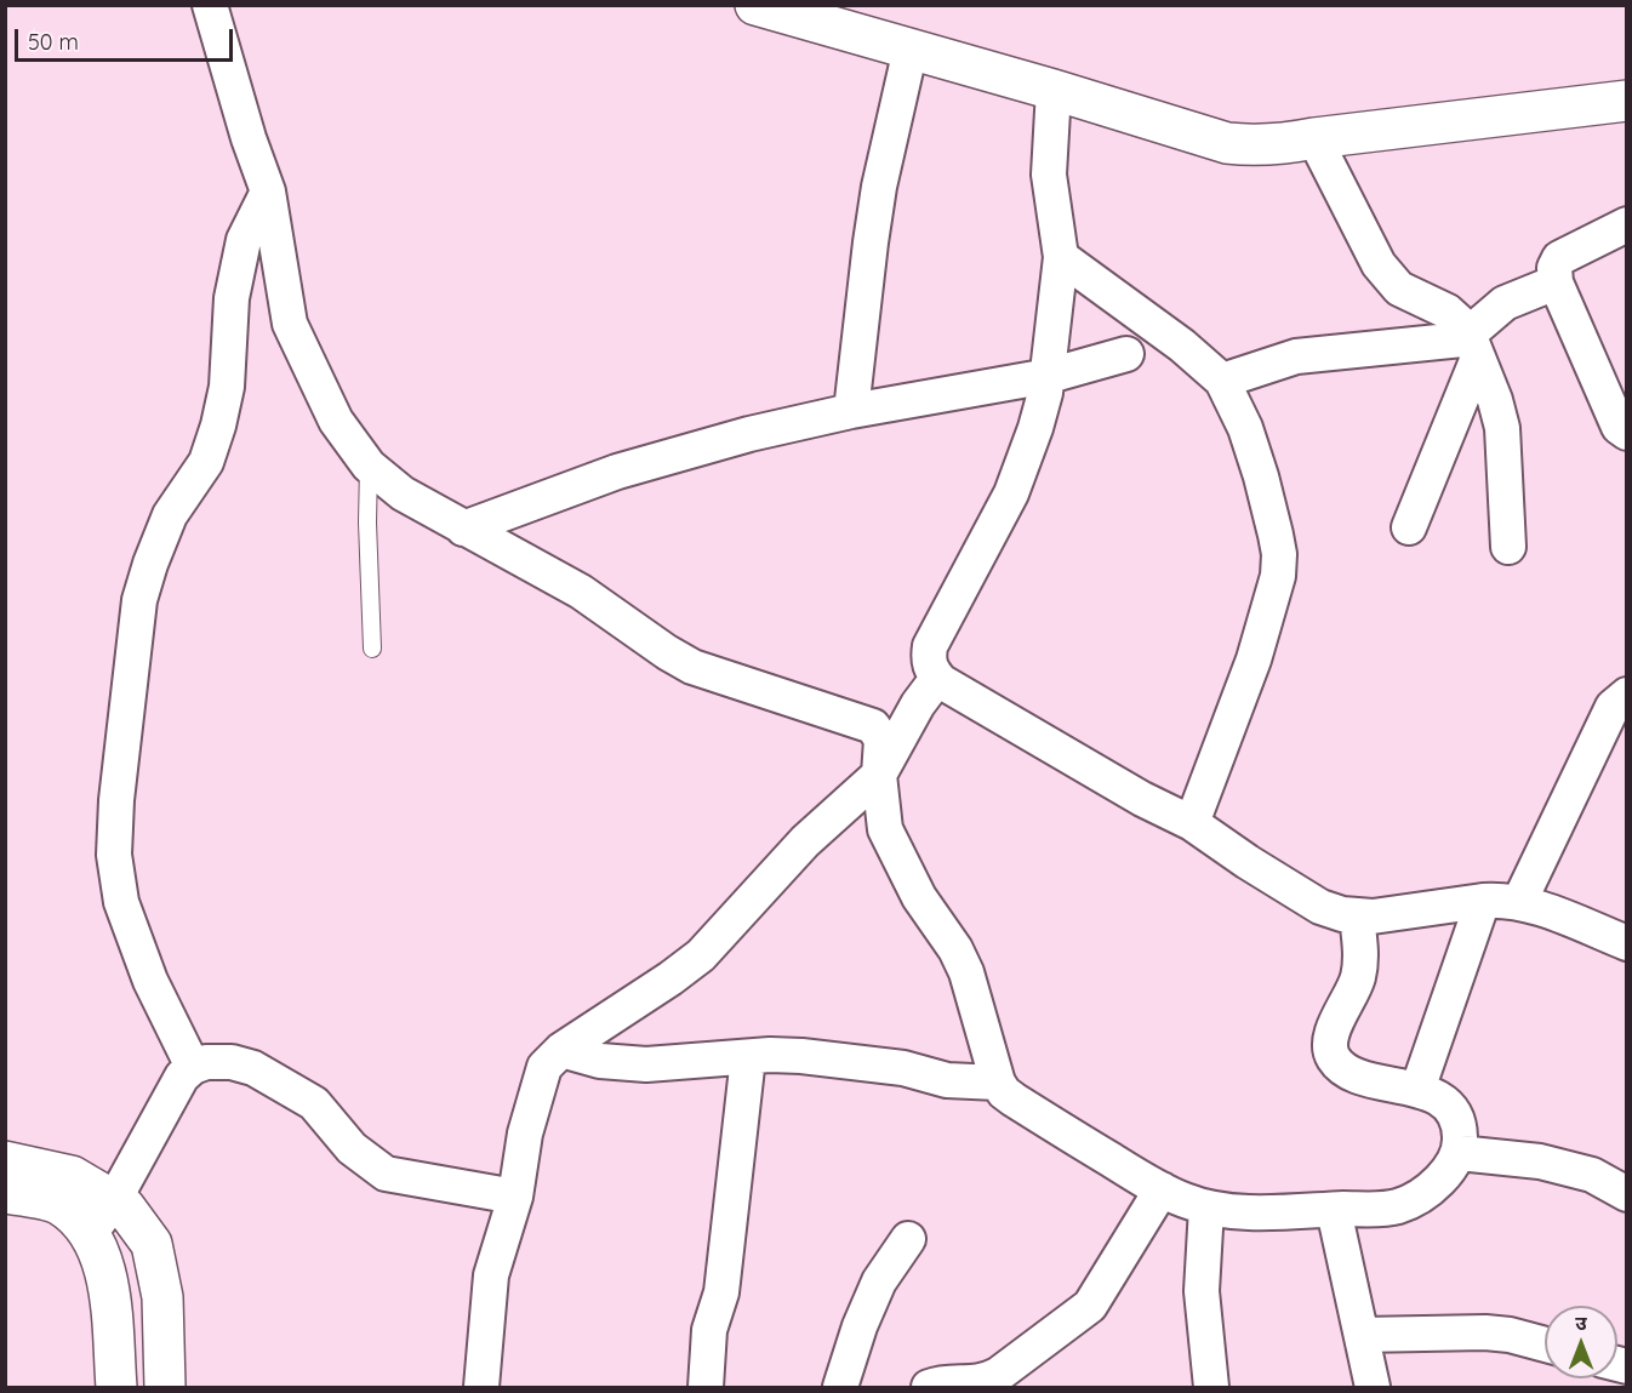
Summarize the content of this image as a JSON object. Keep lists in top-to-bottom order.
{
  "scale_bar": "50 m",
  "north": "top"
}
